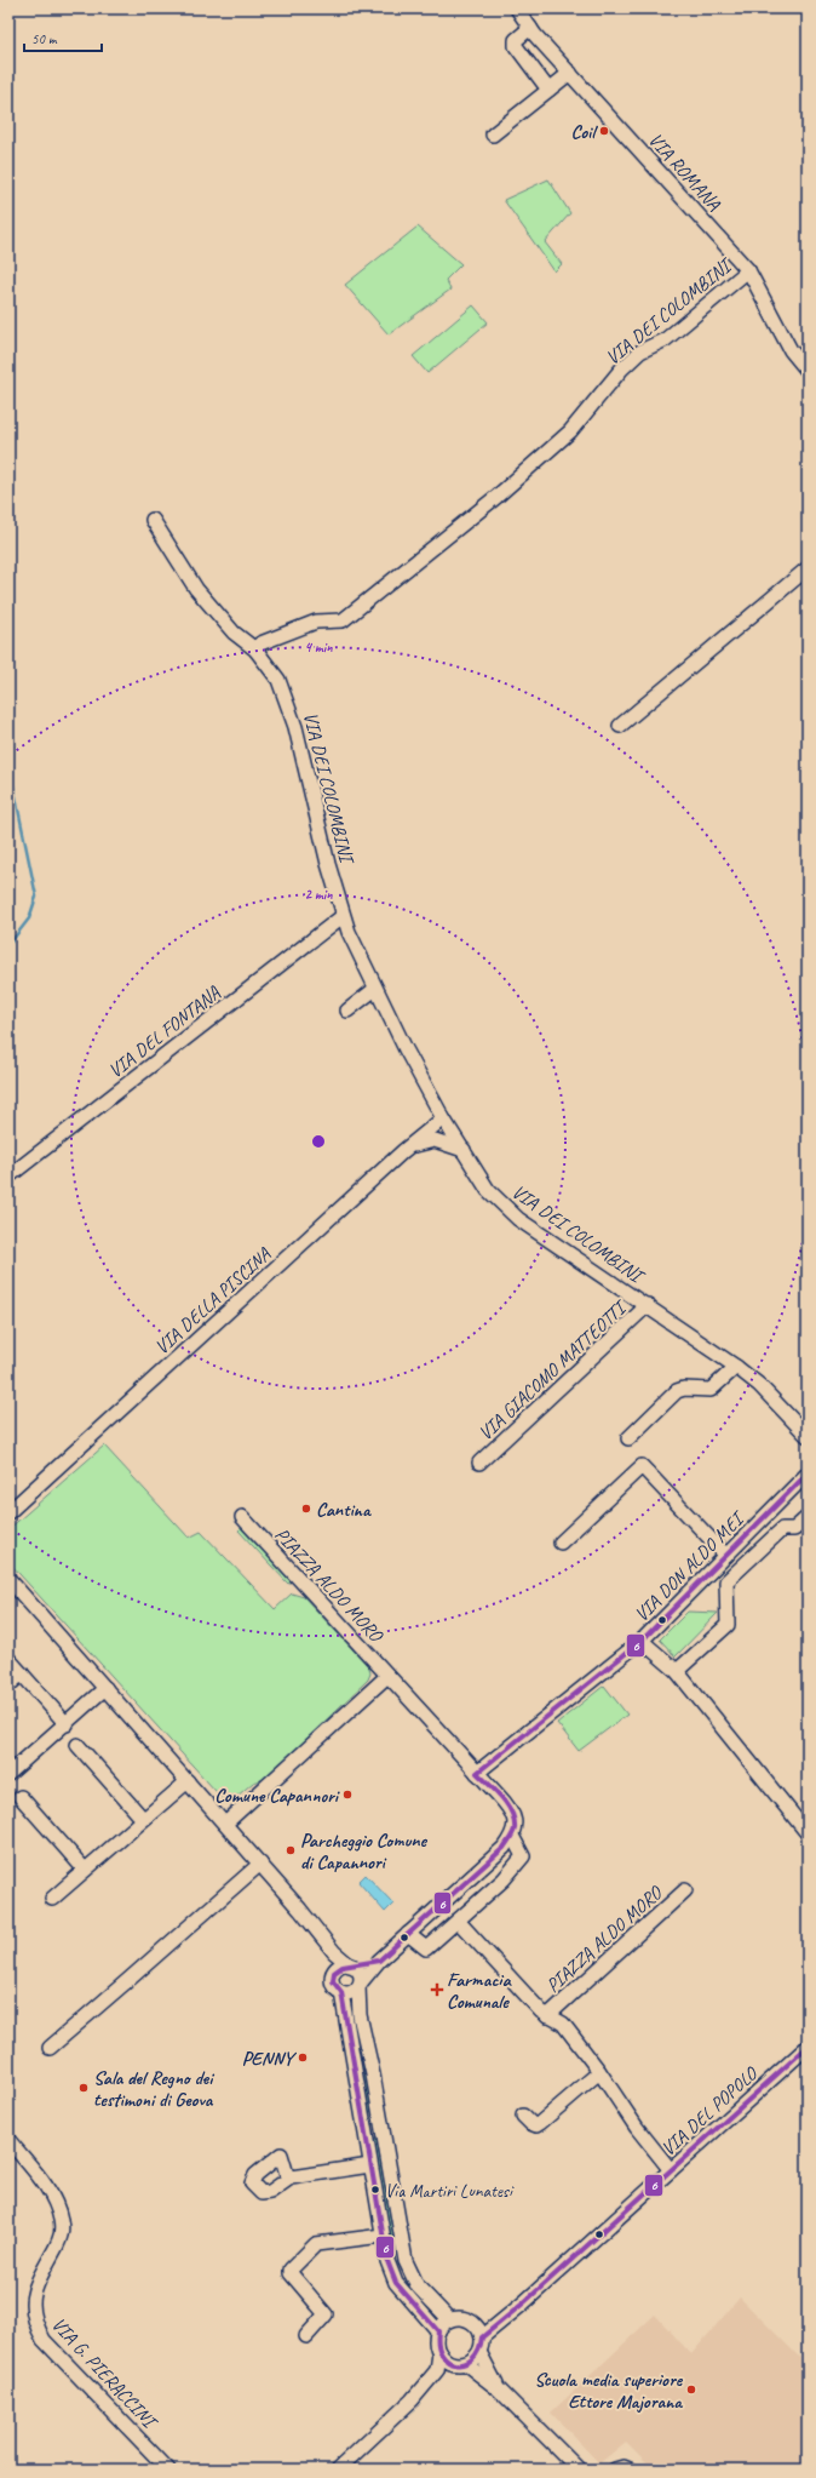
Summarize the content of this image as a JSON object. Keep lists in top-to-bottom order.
{
  "streets": {
    "street": [
      "VIA ROMANA",
      "VIA DEI COLOMBINI",
      "VIA DEL FONTANA",
      "VIA DELLA PISCINA",
      "VIA GIACOMO MATTEOTTI",
      "VIA DON ALDO MEI",
      "PIAZZA ALDO MORO",
      "VIA DEL POPOLO",
      "VIA G. PIERACCINI"
    ]
  },
  "crossings": [
    ["VIA ROMANA", "VIA DEI COLOMBINI"],
    ["VIA DEI COLOMBINI", "VIA DEL FONTANA"],
    ["VIA DEI COLOMBINI", "VIA DELLA PISCINA"],
    ["VIA DEI COLOMBINI", "VIA GIACOMO MATTEOTTI"],
    ["VIA DON ALDO MEI", "PIAZZA ALDO MORO"]
  ],
  "places": {
    "other": [
      "Coil",
      "Cantina",
      "Comune Capannori",
      "Parcheggio Comune di Capannori",
      "PENNY",
      "Sala del Regno dei testimoni di Geova",
      "Via Martiri Lunatesi",
      "Scuola media superiore Ettore Majorana"
    ],
    "health": ["Farmacia Comunale"]
  },
  "lines": ["transit line 6"],
  "scale_bar": "50 m",
  "rings": ["4 min", "2 min"]
}
